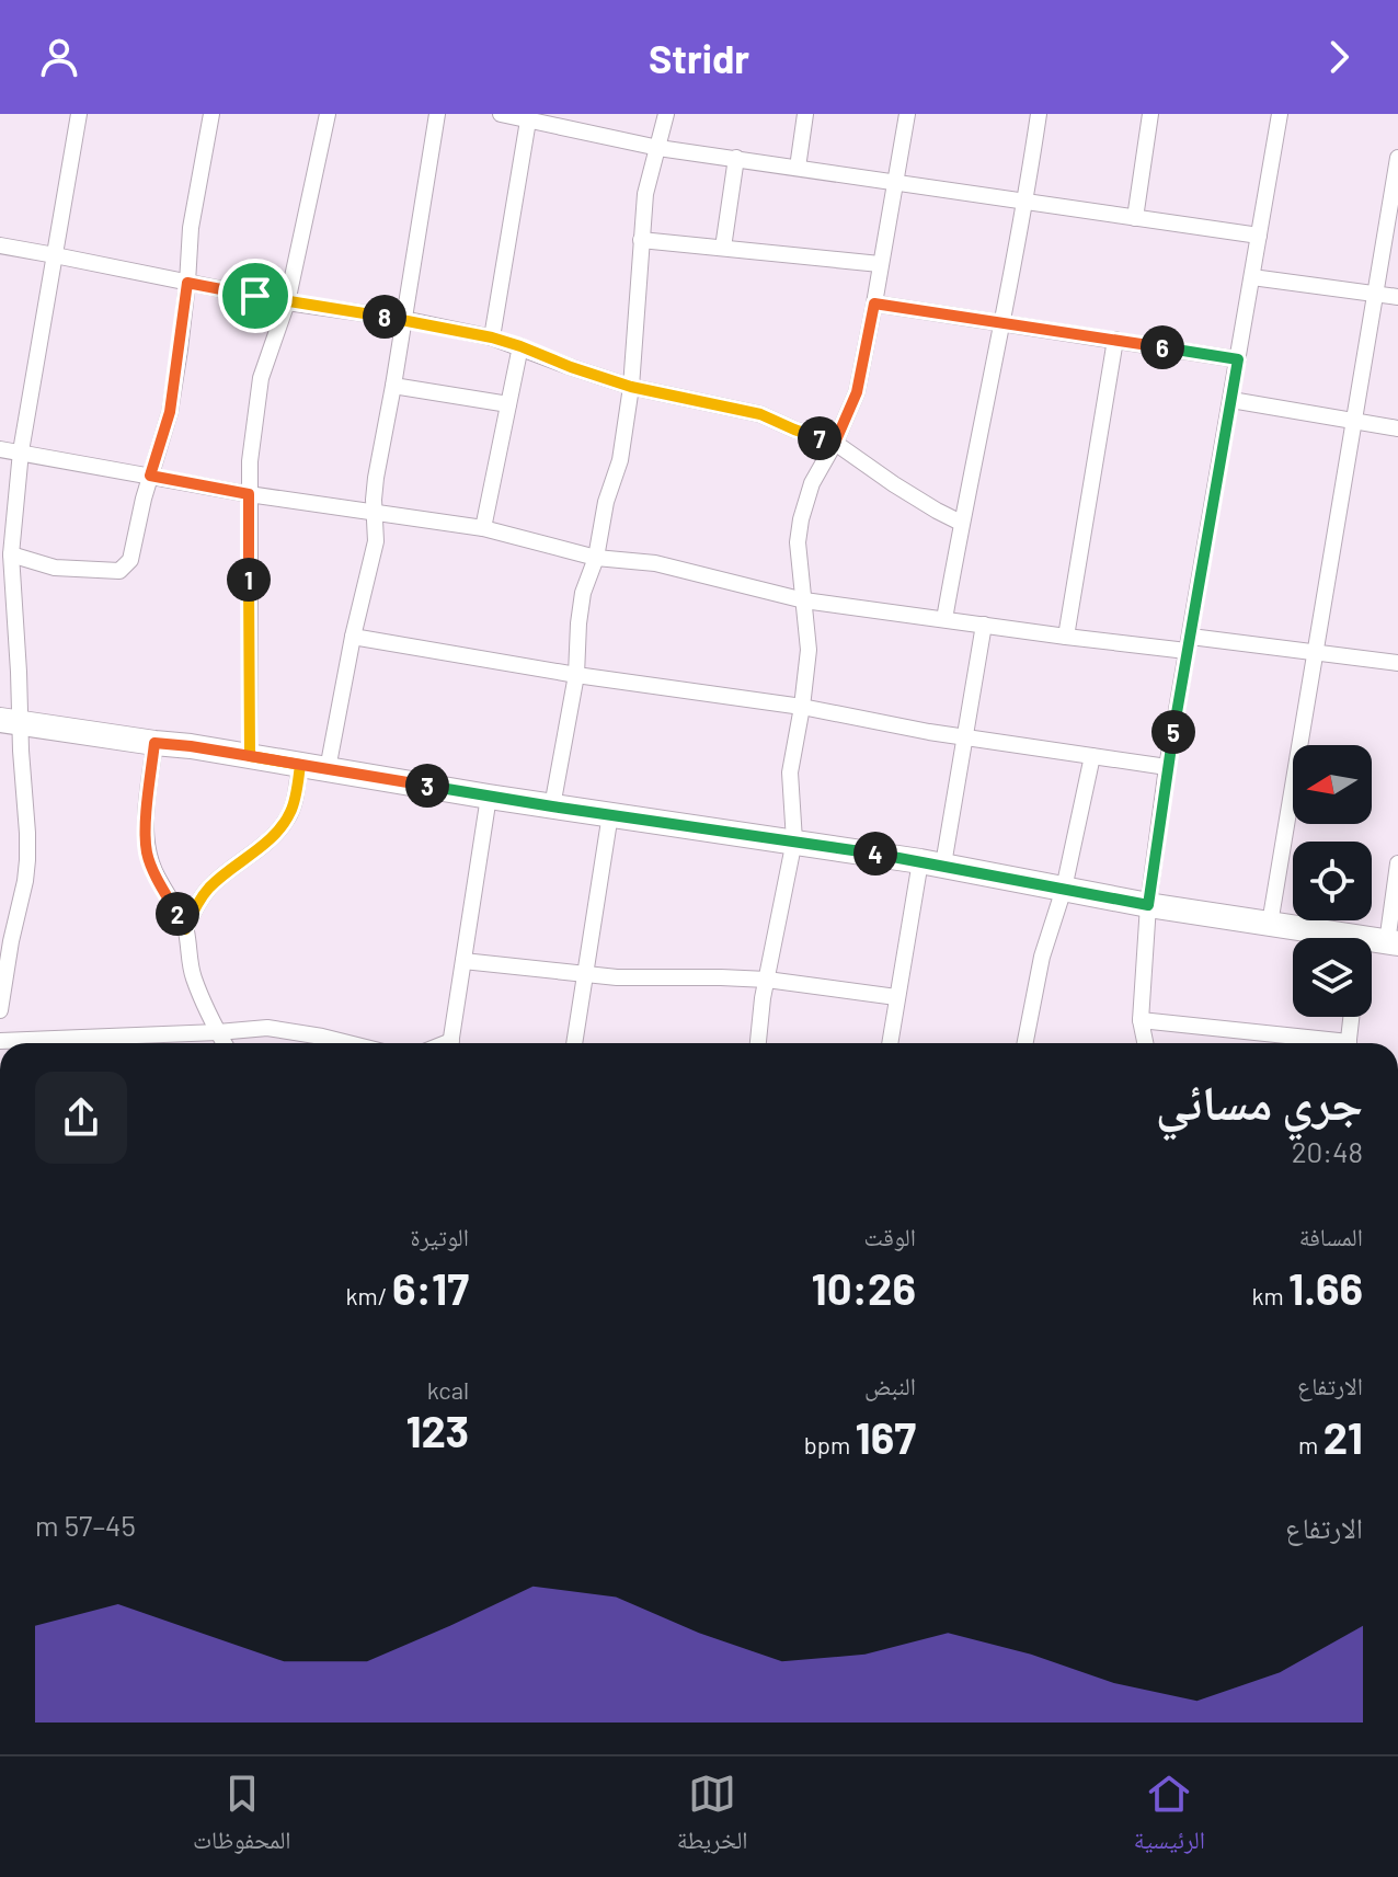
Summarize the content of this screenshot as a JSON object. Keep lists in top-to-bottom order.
{
  "north": "left",
  "page": {
    "header": "Stridr",
    "pins": [
      "8",
      "6",
      "7",
      "1",
      "5",
      "3",
      "4",
      "2"
    ],
    "heading": ["جري مسائي", "20:48"],
    "stats": [
      ["المسافة", "1.66 km"],
      ["الوقت", "10:26"],
      ["الوتيرة", "6:17 /km"],
      ["الارتفاع", "21 m"],
      ["النبض", "167 bpm"],
      ["kcal", "123"]
    ],
    "chart": ["الارتفاع", "45–57 m"],
    "tabs": ["الرئيسية", "الخريطة", "المحفوظات"]
  }
}
